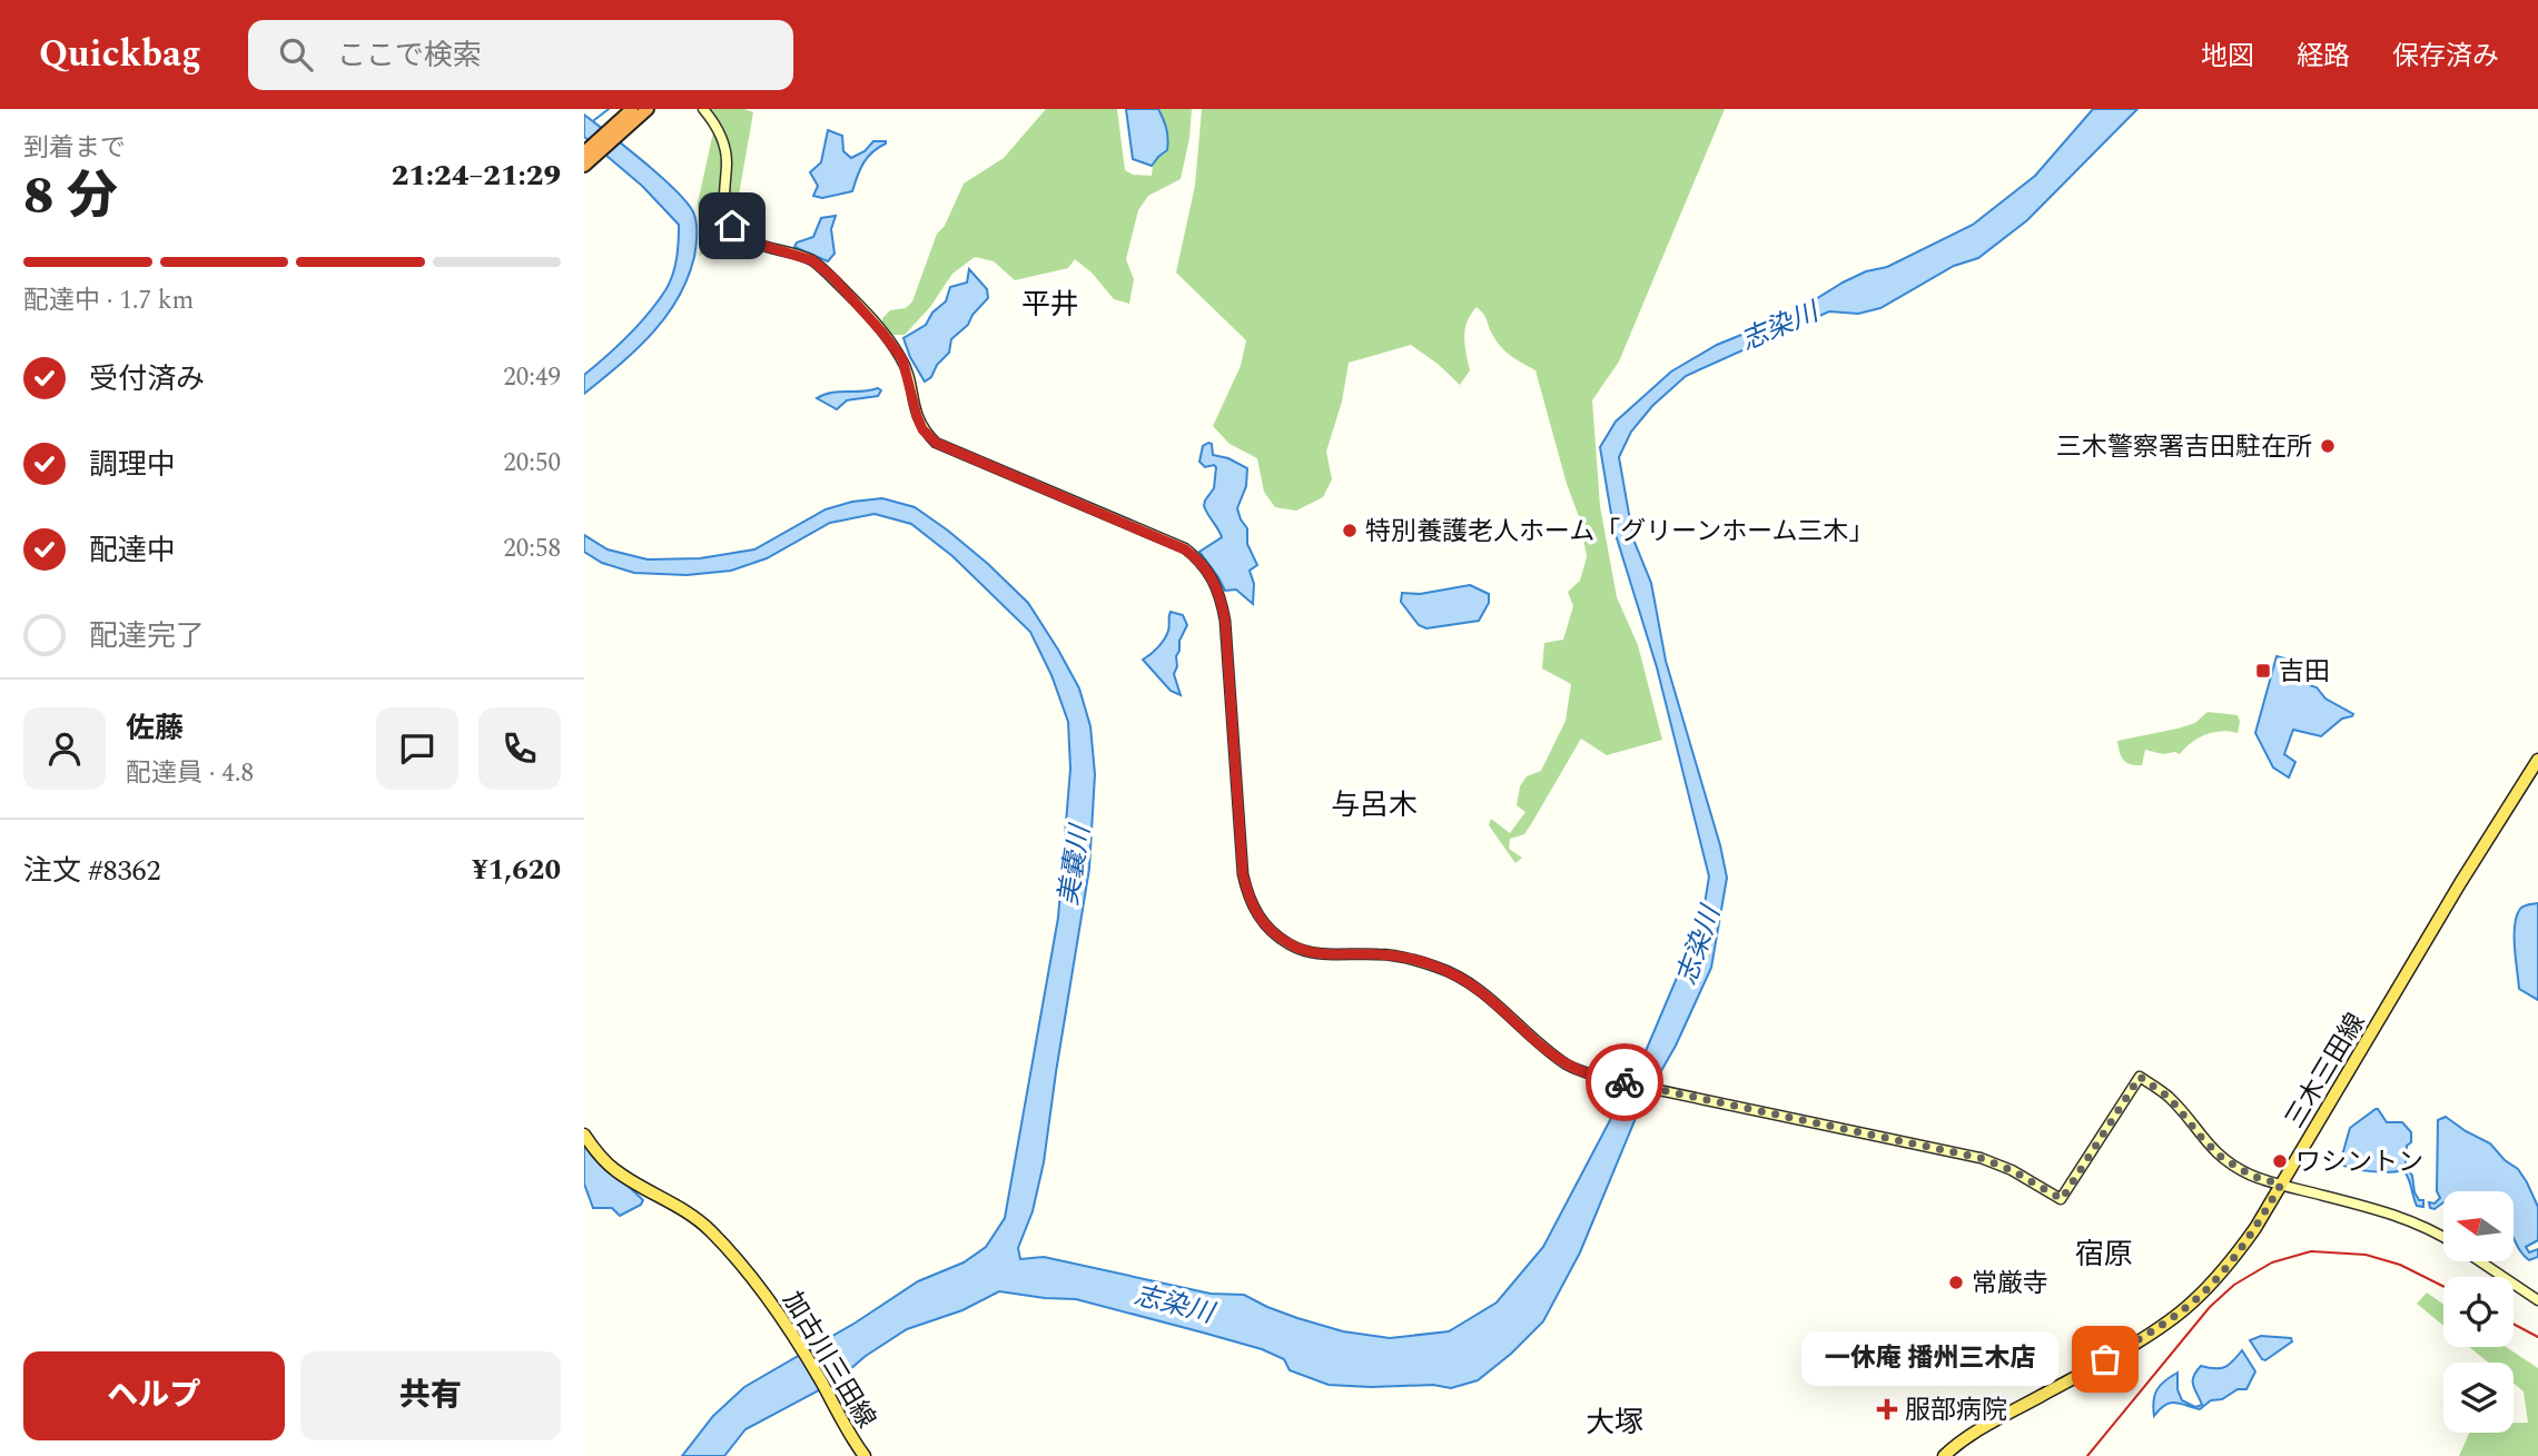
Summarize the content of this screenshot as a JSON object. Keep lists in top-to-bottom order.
{
  "streets": {
    "main road": ["三木三田線", "加古川三田線"]
  },
  "districts": [
    "平井",
    "与呂木",
    "宿原",
    "大塚"
  ],
  "water": ["志染川", "美嚢川"],
  "places": {
    "other": [
      "三木警察署吉田駐在所",
      "特別養護老人ホーム「グリーンホーム三木」",
      "ワシントン",
      "常厳寺",
      "一休庵 播州三木店"
    ],
    "transit": ["吉田"],
    "health": ["服部病院"]
  },
  "north": "left",
  "page": {
    "header": "Quickbag",
    "search": "ここで検索",
    "nav": ["地図", "経路", "保存済み"],
    "heading": ["8 分", "到着まで", "21:24–21:29"],
    "panel": [
      "佐藤",
      "配達員 · 4.8",
      "注文 #8362",
      "¥1,620"
    ],
    "bar": "配達中 · 1.7 km",
    "list": [
      ["受付済み", "20:49"],
      ["調理中", "20:50"],
      ["配達中", "20:58"],
      "配達完了"
    ],
    "bubble": "一休庵 播州三木店",
    "buttons": ["ヘルプ", "共有"]
  }
}
